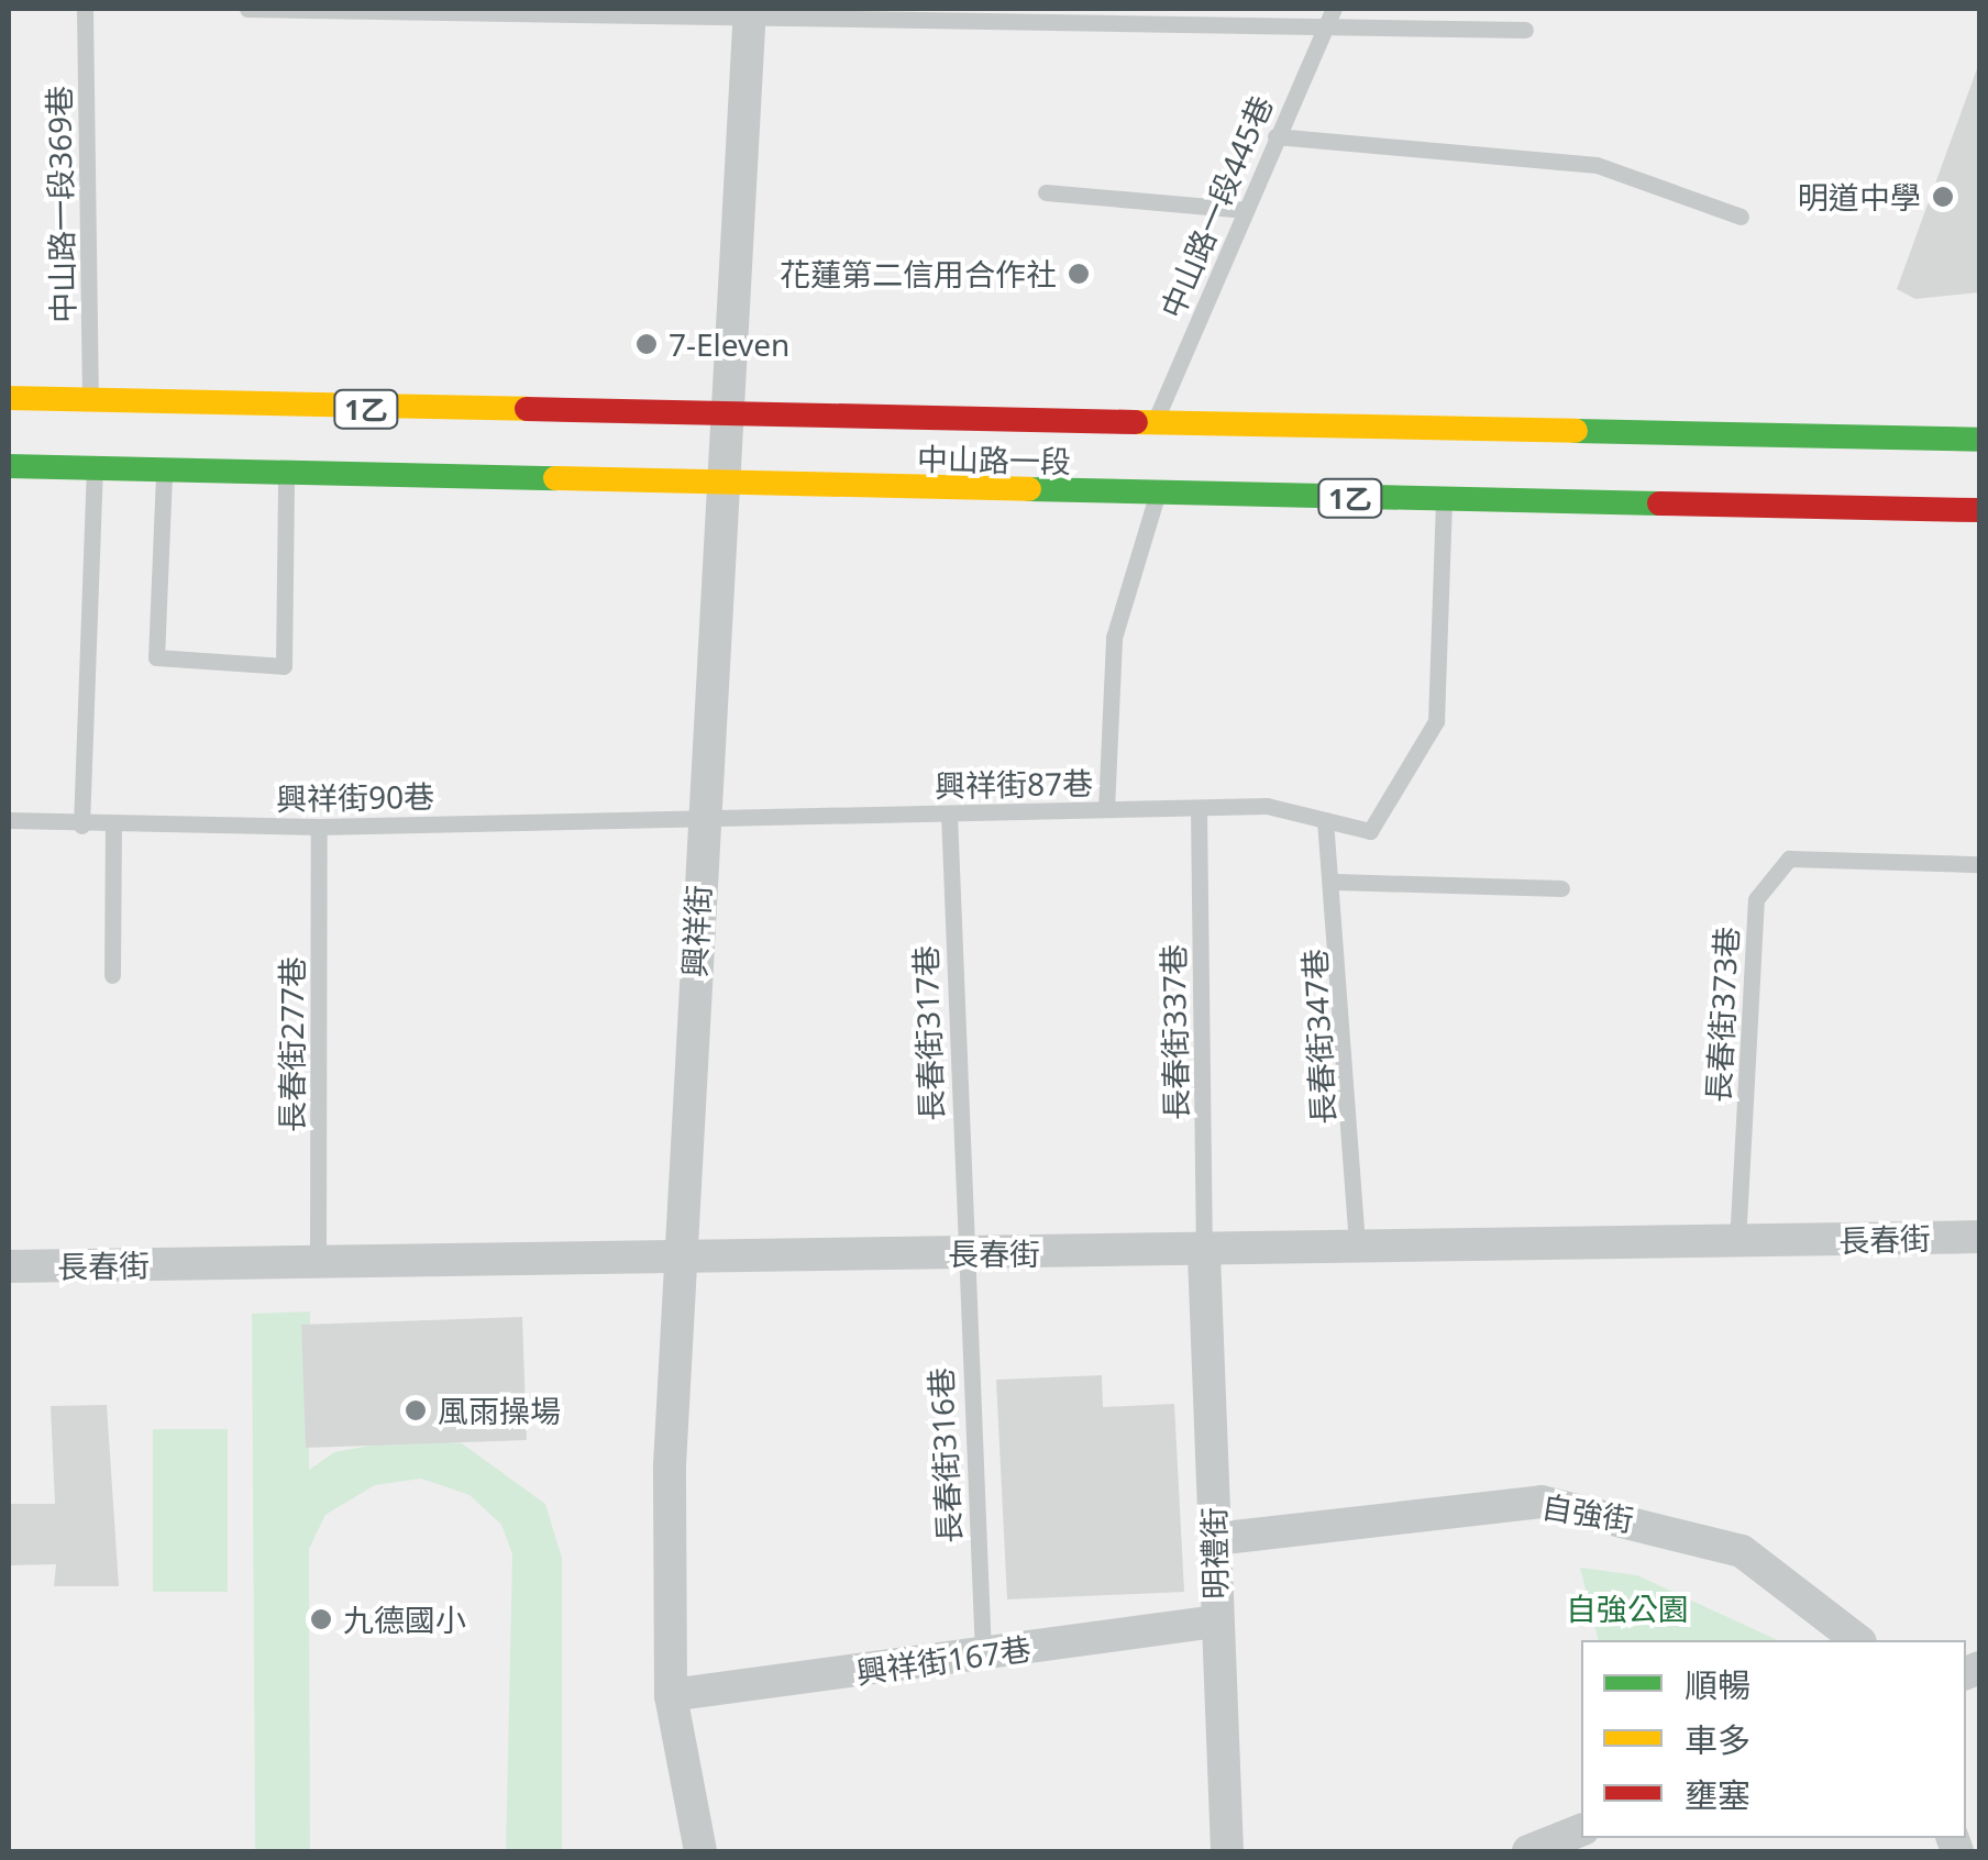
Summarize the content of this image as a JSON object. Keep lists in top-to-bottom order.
{
  "streets": {
    "main road": ["1乙", "中山路一段"],
    "street": [
      "興祥街",
      "長春街",
      "自強街",
      "明禮街",
      "興祥街167巷"
    ],
    "lane": [
      "中山路一段369巷",
      "中山路一段445巷",
      "興祥街87巷",
      "興祥街90巷",
      "長春街373巷",
      "長春街337巷",
      "長春街317巷",
      "長春街347巷",
      "長春街277巷",
      "長春街316巷"
    ]
  },
  "crossings": [
    ["中山路一段369巷", "中山路一段"],
    ["中山路一段445巷", "中山路一段"],
    ["中山路一段", "興祥街87巷"],
    ["中山路一段", "興祥街"],
    ["興祥街87巷", "興祥街90巷"],
    ["興祥街87巷", "興祥街"],
    ["興祥街87巷", "長春街337巷"],
    ["興祥街87巷", "長春街317巷"],
    ["興祥街87巷", "長春街347巷"],
    ["興祥街90巷", "興祥街"],
    ["興祥街90巷", "長春街277巷"],
    ["興祥街", "長春街"],
    ["興祥街", "興祥街167巷"],
    ["長春街373巷", "長春街"],
    ["長春街337巷", "長春街"],
    ["長春街337巷", "明禮街"],
    ["長春街317巷", "長春街"],
    ["長春街317巷", "長春街316巷"],
    ["長春街347巷", "長春街"],
    ["長春街277巷", "長春街"],
    ["長春街", "長春街316巷"],
    ["長春街", "明禮街"],
    ["長春街316巷", "興祥街167巷"],
    ["自強街", "明禮街"],
    ["明禮街", "興祥街167巷"]
  ],
  "parks": ["自強公園"],
  "places": [
    "明道中學",
    "花蓮第二信用合作社",
    "7-Eleven",
    "風雨操場",
    "九德國小"
  ],
  "legend": ["順暢", "車多", "壅塞"]
}
